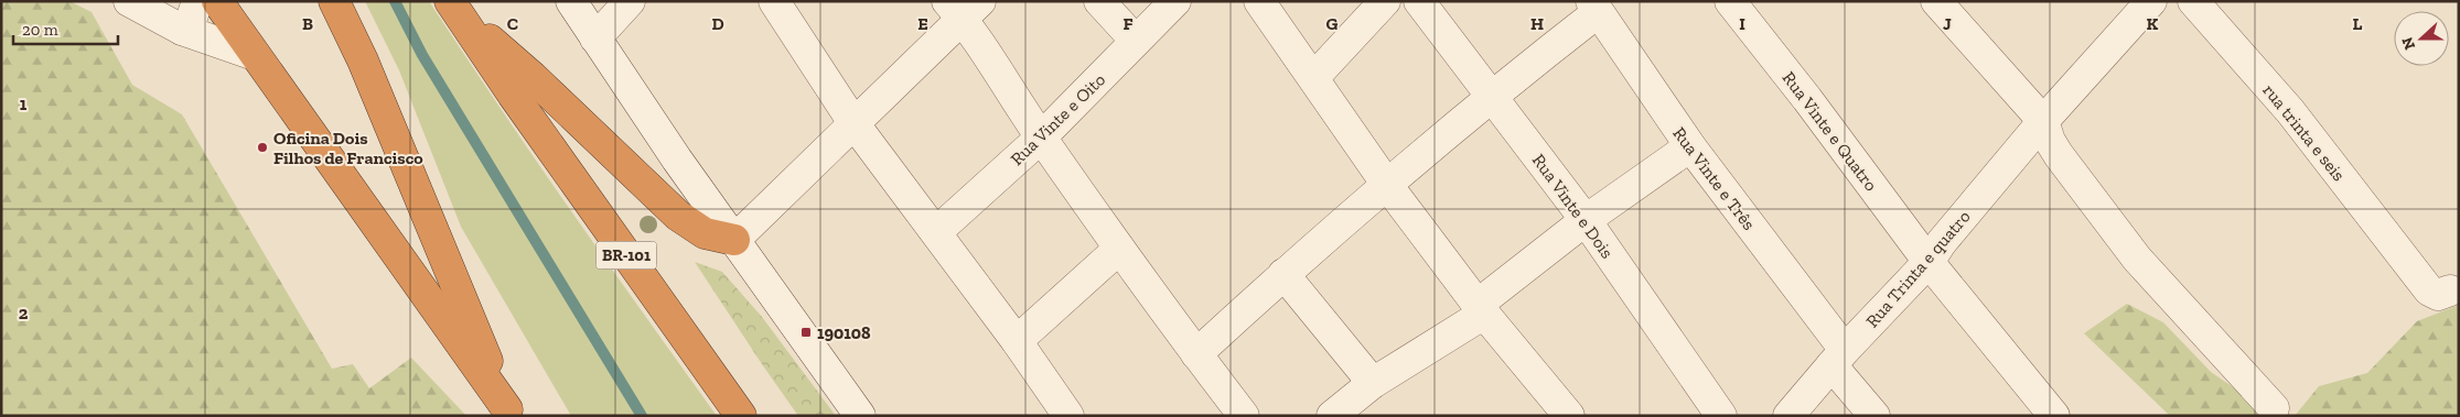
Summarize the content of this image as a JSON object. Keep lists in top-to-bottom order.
{
  "streets": {
    "highway": ["BR-101"],
    "street": [
      "Rua Vinte e Oito",
      "Rua Vinte e Quatro",
      "rua trinta e seis",
      "Rua Vinte e Três",
      "Rua Vinte e Dois",
      "Rua Trinta e quatro"
    ]
  },
  "crossings": [
    ["Rua Vinte e Quatro", "Rua Trinta e quatro"],
    ["Rua Vinte e Três", "Rua Trinta e quatro"]
  ],
  "places": {
    "other": ["Oficina Dois Filhos de Francisco"],
    "transit": ["190108"]
  },
  "scale_bar": "20 m",
  "north": "left",
  "grid": {
    "columns": [
      "B",
      "C",
      "D",
      "E",
      "F",
      "G",
      "H",
      "I",
      "J",
      "K",
      "L"
    ],
    "rows": ["1", "2"]
  }
}
